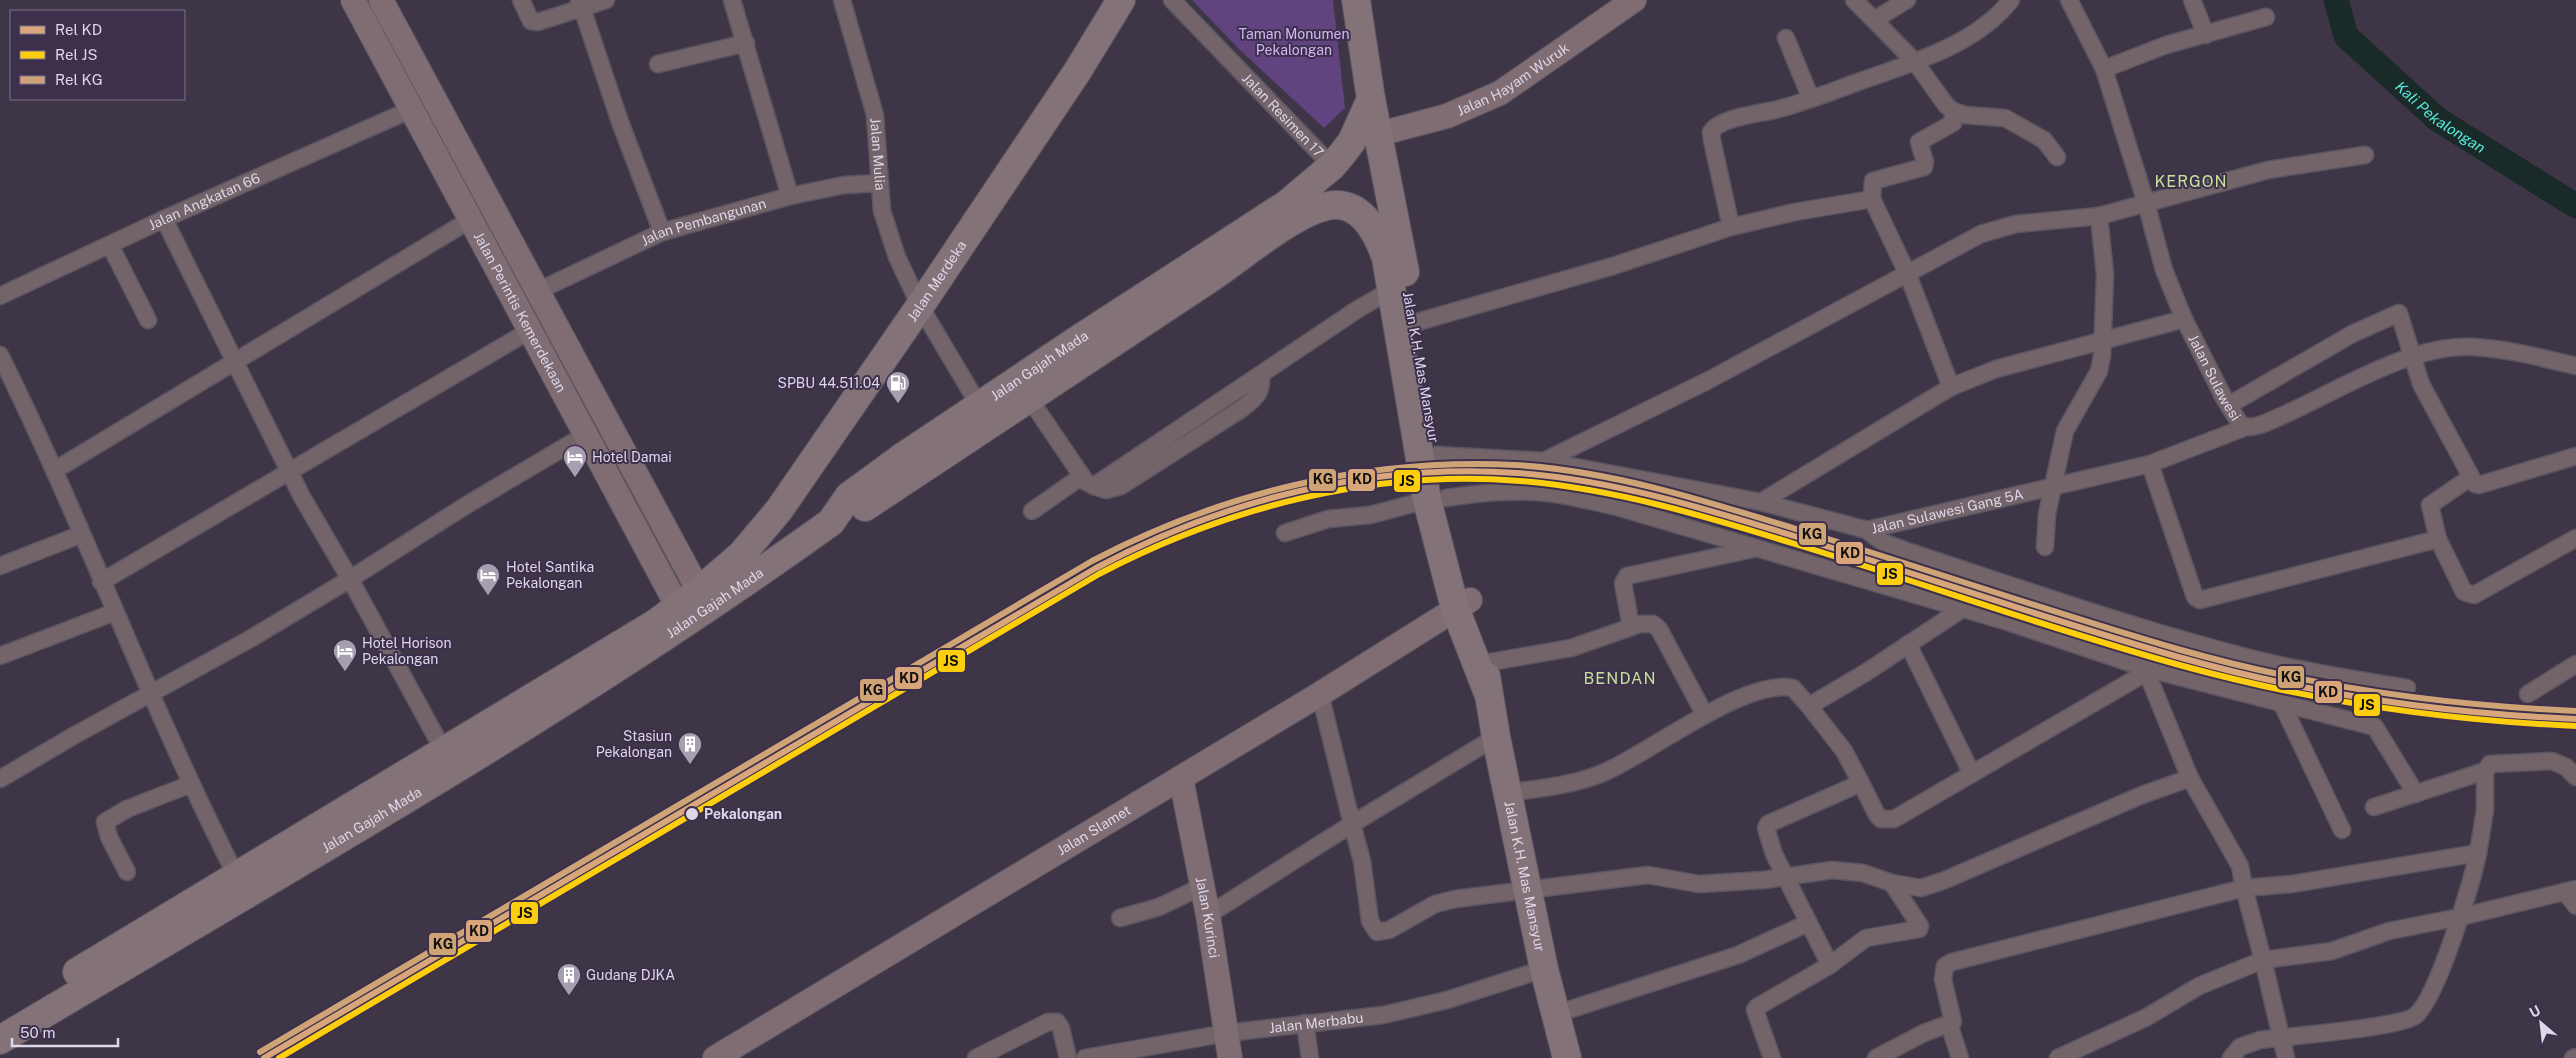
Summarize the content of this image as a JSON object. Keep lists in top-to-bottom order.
{
  "streets": {
    "highway": ["Jalan Merdeka", "Jalan Gajah Mada", "Jalan K.H. Mas Mansyur"],
    "street": [
      "Jalan Hayam Wuruk",
      "Jalan Resimen 17",
      "Jalan Mulia",
      "Jalan Angkatan 66",
      "Jalan Pembangunan",
      "Jalan Perintis Kemerdekaan",
      "Jalan Sulawesi",
      "Jalan Sulawesi Gang 5A",
      "Jalan Slamet",
      "Jalan Kurinci",
      "Jalan Merbabu"
    ]
  },
  "crossings": [
    ["Jalan Hayam Wuruk", "Jalan K.H. Mas Mansyur"],
    ["Jalan Resimen 17", "Jalan Gajah Mada"],
    ["Jalan Mulia", "Jalan Pembangunan"],
    ["Jalan Mulia", "Jalan Merdeka"],
    ["Jalan Mulia", "Jalan Gajah Mada"],
    ["Jalan Angkatan 66", "Jalan Perintis Kemerdekaan"],
    ["Jalan Merdeka", "Jalan Gajah Mada"],
    ["Jalan Perintis Kemerdekaan", "Jalan Gajah Mada"],
    ["Jalan Gajah Mada", "Jalan K.H. Mas Mansyur"],
    ["Jalan K.H. Mas Mansyur", "Jalan Sulawesi Gang 5A"],
    ["Jalan K.H. Mas Mansyur", "Jalan Slamet"],
    ["Jalan K.H. Mas Mansyur", "Jalan Merbabu"],
    ["Jalan Sulawesi", "Jalan Sulawesi Gang 5A"],
    ["Jalan Slamet", "Jalan Kurinci"],
    ["Jalan Kurinci", "Jalan Merbabu"]
  ],
  "districts": ["KERGON", "BENDAN"],
  "water": ["Kali Pekalongan"],
  "parks": ["Taman Monumen Pekalongan"],
  "places": {
    "fuel station": ["SPBU 44.511.04"],
    "hotel": ["Hotel Damai", "Hotel Santika Pekalongan", "Hotel Horison Pekalongan"],
    "building": ["Stasiun Pekalongan", "Gudang DJKA"],
    "other": ["Pekalongan"]
  },
  "lines": ["rail line KG", "rail line KD", "rail line JS"],
  "legend": ["Rel KD", "Rel JS", "Rel KG"],
  "scale_bar": "50 m",
  "north": "top left"
}
